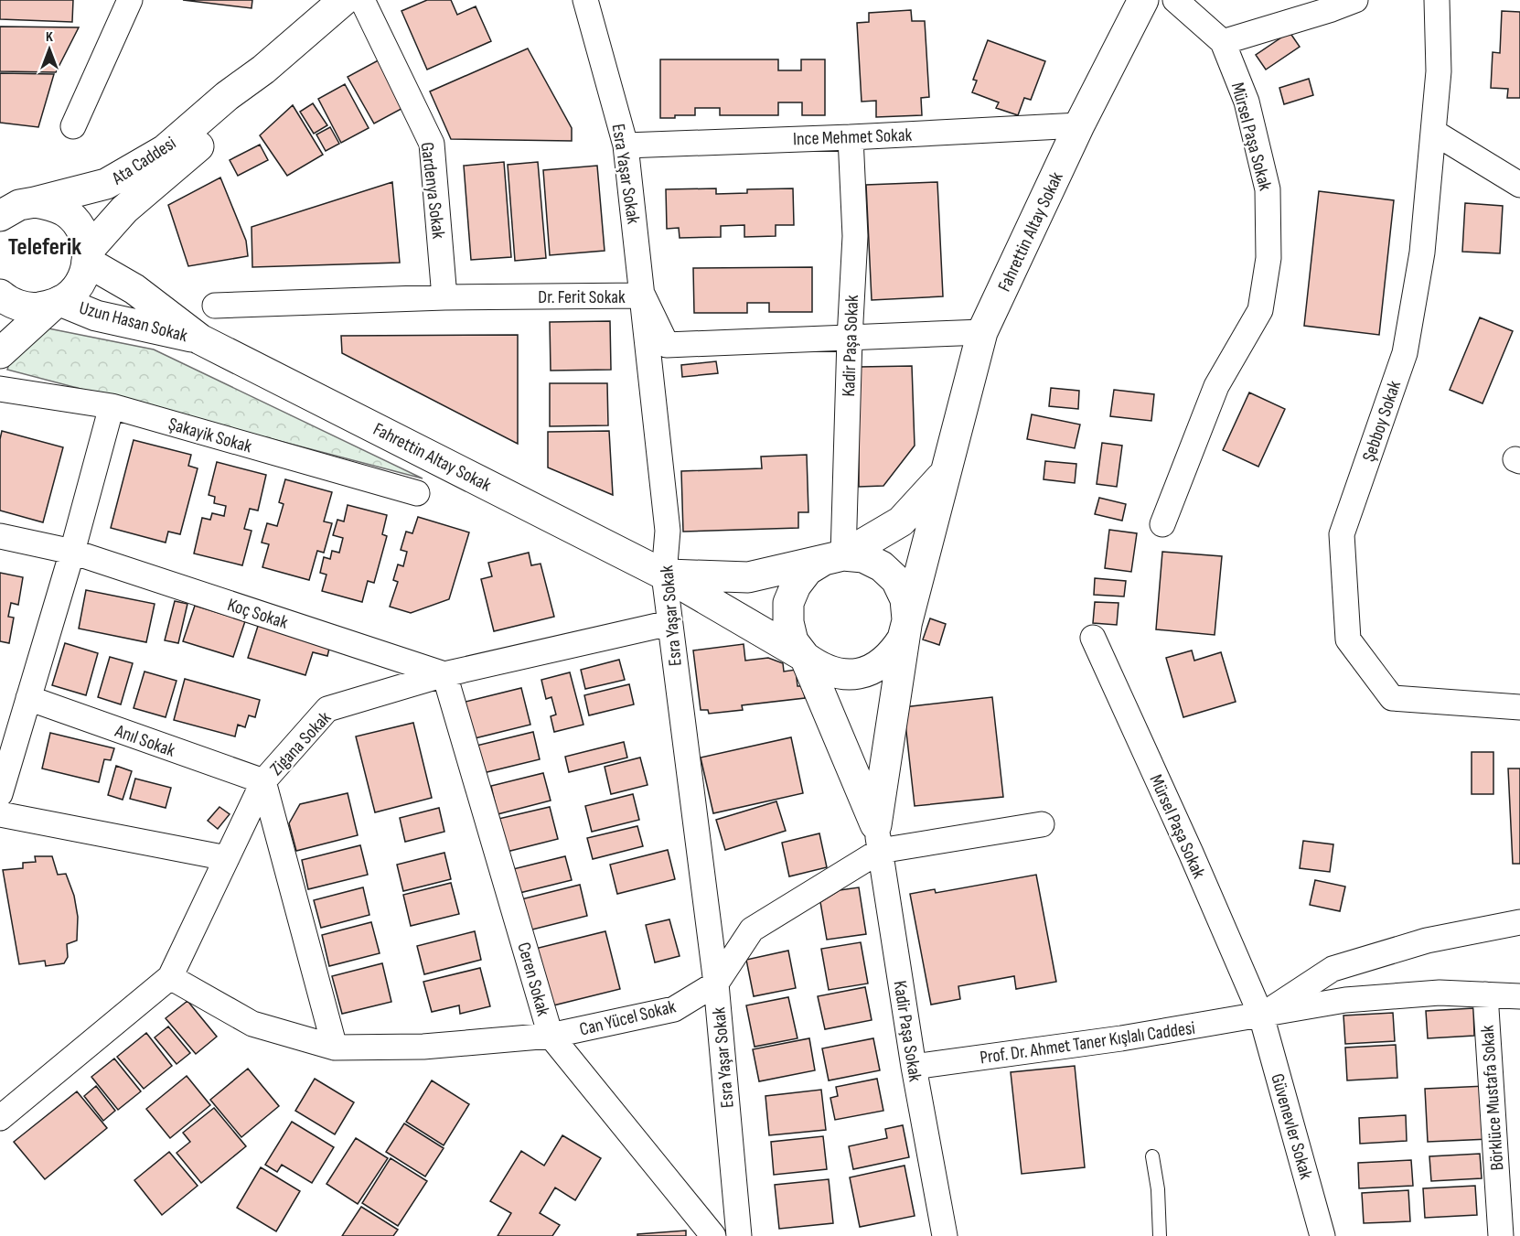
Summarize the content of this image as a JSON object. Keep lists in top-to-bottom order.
{
  "streets": {
    "street": [
      "Ince Mehmet Sokak",
      "Mürsel Paşa Sokak",
      "Ata Caddesi",
      "Esra Yaşar Sokak",
      "Gardenya Sokak",
      "Fahrettin Altay Sokak",
      "Dr. Ferit Sokak",
      "Uzun Hasan Sokak",
      "Kadir Paşa Sokak",
      "Şebboy Sokak",
      "Şakayik Sokak",
      "Koç Sokak",
      "Anıl Sokak",
      "Zigana Sokak",
      "Ceren Sokak",
      "Can Yücel Sokak",
      "Prof. Dr. Ahmet Taner Kışlalı Caddesi",
      "Börklüce Mustafa Sokak",
      "Güvenevler Sokak"
    ]
  },
  "crossings": [
    ["Ince Mehmet Sokak", "Esra Yaşar Sokak"],
    ["Ince Mehmet Sokak", "Fahrettin Altay Sokak"],
    ["Ince Mehmet Sokak", "Kadir Paşa Sokak"],
    ["Mürsel Paşa Sokak", "Prof. Dr. Ahmet Taner Kışlalı Caddesi"],
    ["Mürsel Paşa Sokak", "Güvenevler Sokak"],
    ["Ata Caddesi", "Uzun Hasan Sokak"],
    ["Esra Yaşar Sokak", "Fahrettin Altay Sokak"],
    ["Esra Yaşar Sokak", "Dr. Ferit Sokak"],
    ["Esra Yaşar Sokak", "Zigana Sokak"],
    ["Esra Yaşar Sokak", "Can Yücel Sokak"],
    ["Gardenya Sokak", "Dr. Ferit Sokak"],
    ["Fahrettin Altay Sokak", "Dr. Ferit Sokak"],
    ["Fahrettin Altay Sokak", "Uzun Hasan Sokak"],
    ["Fahrettin Altay Sokak", "Kadir Paşa Sokak"],
    ["Dr. Ferit Sokak", "Kadir Paşa Sokak"],
    ["Kadir Paşa Sokak", "Can Yücel Sokak"],
    ["Kadir Paşa Sokak", "Prof. Dr. Ahmet Taner Kışlalı Caddesi"],
    ["Koç Sokak", "Zigana Sokak"],
    ["Koç Sokak", "Ceren Sokak"],
    ["Anıl Sokak", "Zigana Sokak"],
    ["Zigana Sokak", "Ceren Sokak"],
    ["Zigana Sokak", "Can Yücel Sokak"],
    ["Ceren Sokak", "Can Yücel Sokak"],
    ["Prof. Dr. Ahmet Taner Kışlalı Caddesi", "Börklüce Mustafa Sokak"],
    ["Prof. Dr. Ahmet Taner Kışlalı Caddesi", "Güvenevler Sokak"]
  ],
  "districts": ["Teleferik"],
  "north": "top"
}
